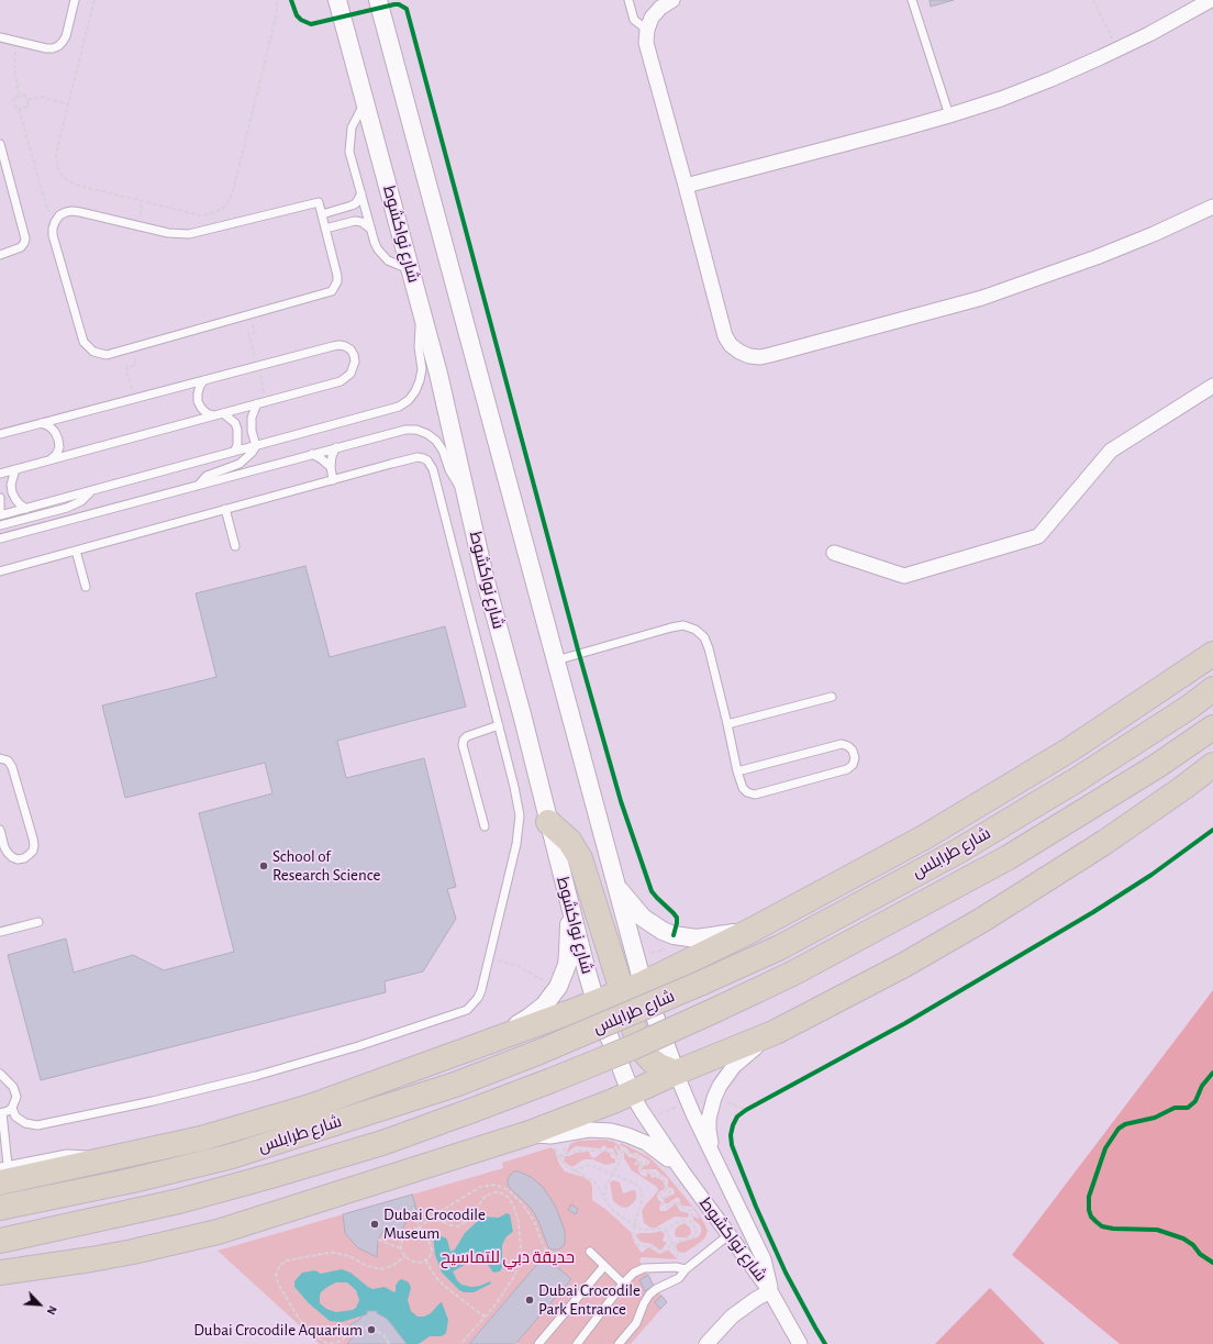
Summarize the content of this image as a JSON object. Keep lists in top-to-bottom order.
{
  "streets": {
    "highway": ["شارع طرابلس"],
    "street": ["شارع نواكشوط"]
  },
  "parks": ["حديقة دبي للتماسيح"],
  "places": [
    "School of Research Science",
    "Dubai Crocodile Museum",
    "Dubai Crocodile Park Entrance",
    "Dubai Crocodile Aquarium"
  ],
  "north": "bottom right"
}
